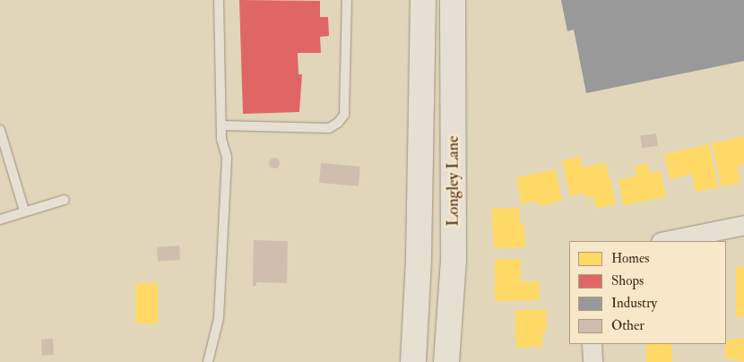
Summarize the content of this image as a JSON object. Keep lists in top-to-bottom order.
{
  "streets": {
    "main road": ["Longley Lane"]
  },
  "legend": [
    "Homes",
    "Shops",
    "Industry",
    "Other"
  ]
}
